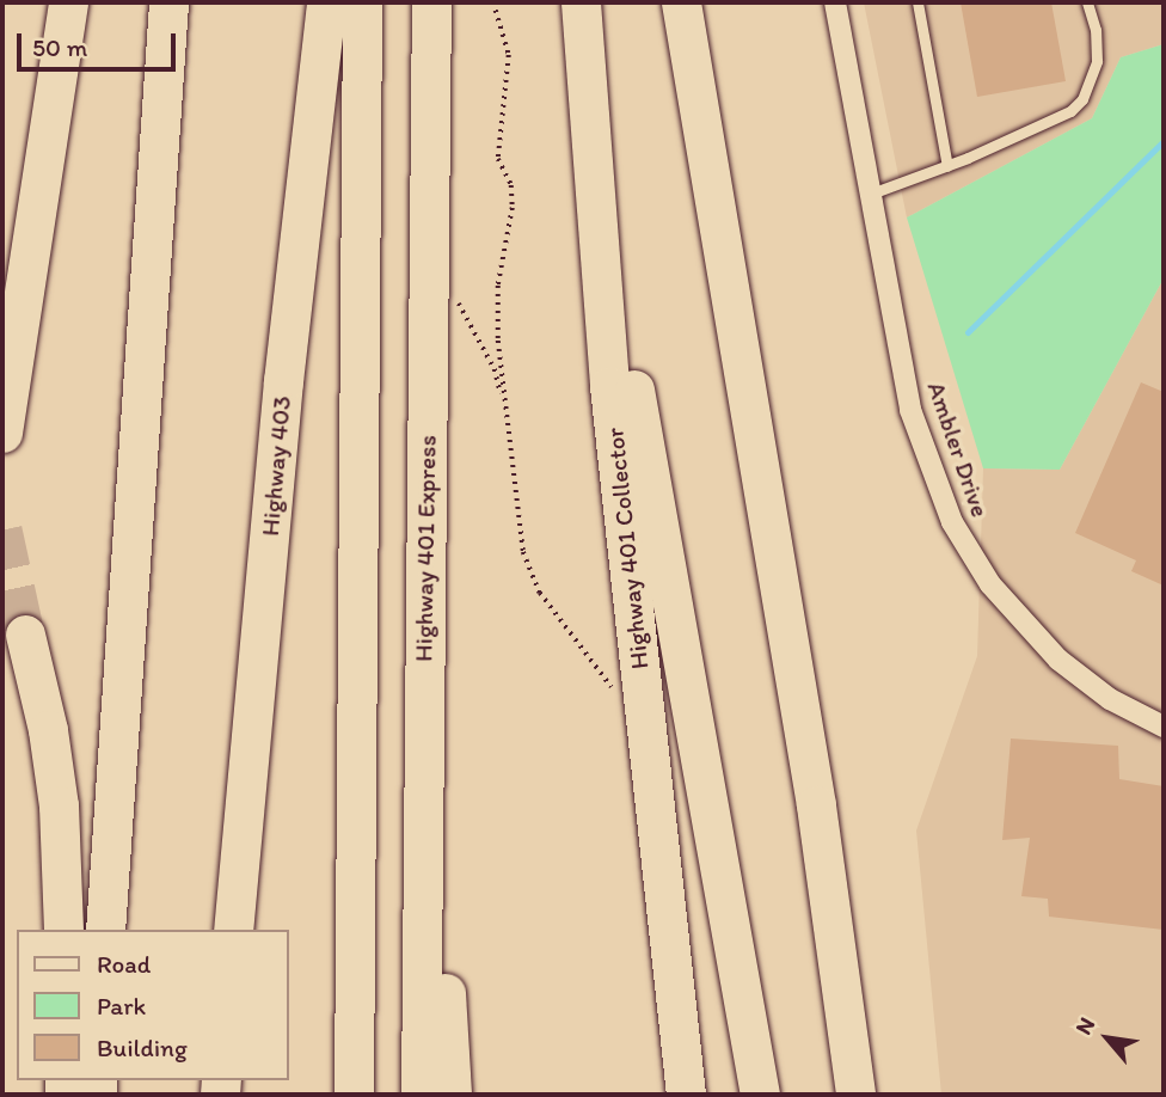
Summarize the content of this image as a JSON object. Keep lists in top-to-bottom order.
{
  "streets": {
    "highway": ["Highway 403", "Highway 401 Express", "Highway 401 Collector"],
    "street": ["Ambler Drive"]
  },
  "legend": ["Road", "Park", "Building"],
  "scale_bar": "50 m",
  "north": "top left"
}
